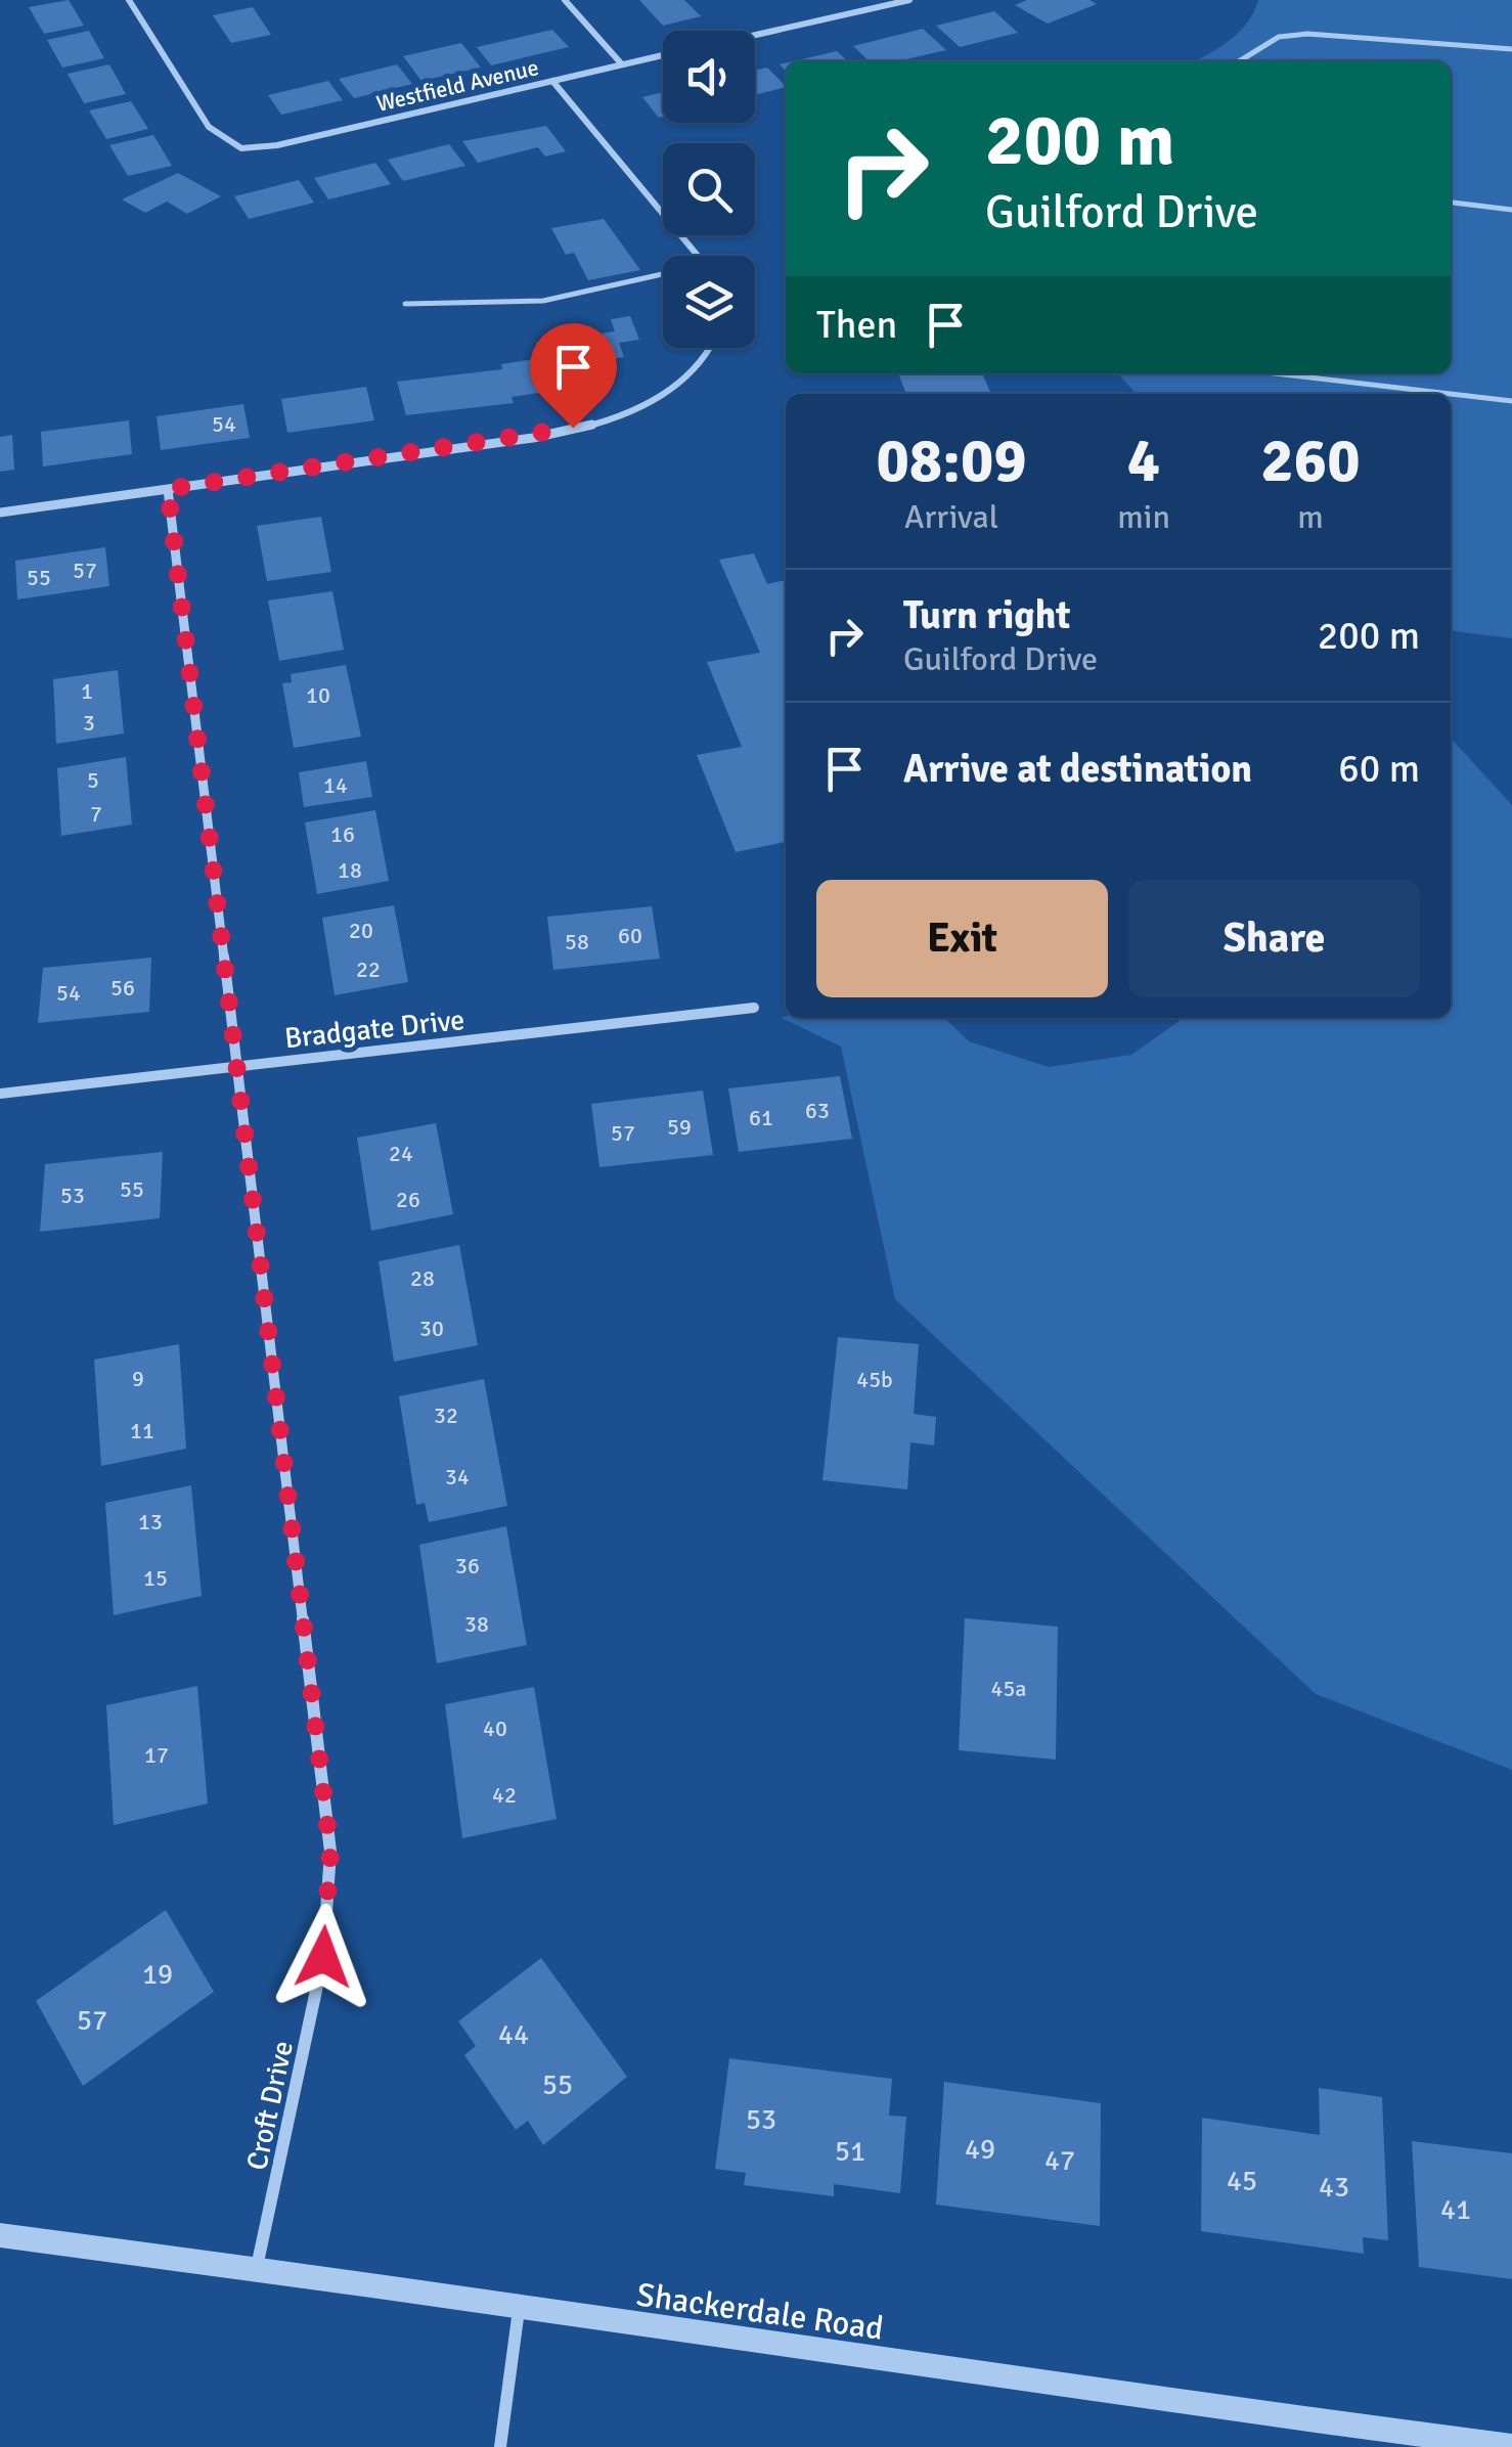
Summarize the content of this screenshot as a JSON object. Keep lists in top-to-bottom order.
{
  "streets": {
    "street": [
      "Westfield Avenue",
      "Bradgate Drive",
      "Croft Drive",
      "Shackerdale Road"
    ]
  },
  "crossings": [
    ["Bradgate Drive", "Croft Drive"],
    ["Croft Drive", "Shackerdale Road"]
  ],
  "house_numbers": [
    "54",
    "57",
    "55",
    "1",
    "10",
    "3",
    "5",
    "14",
    "7",
    "16",
    "18",
    "20",
    "60",
    "58",
    "22",
    "56",
    "54",
    "63",
    "61",
    "59",
    "57",
    "24",
    "55",
    "53",
    "26",
    "28",
    "30",
    "9",
    "45b",
    "32",
    "11",
    "34",
    "13",
    "36",
    "15",
    "38",
    "45a",
    "40",
    "17",
    "42",
    "19",
    "57",
    "44",
    "55",
    "53",
    "49",
    "51",
    "47",
    "45",
    "43",
    "41"
  ],
  "page": {
    "turn": ["200 m", "Guilford Drive"],
    "then": "Then",
    "eta": [
      "08:09",
      "Arrival",
      "4",
      "min",
      "260",
      "m"
    ],
    "list": [
      {
        "name": "Turn right",
        "note": "Guilford Drive",
        "value": "200 m"
      },
      {
        "name": "Arrive at destination",
        "value": "60 m"
      }
    ],
    "buttons": ["Exit", "Share"]
  }
}
